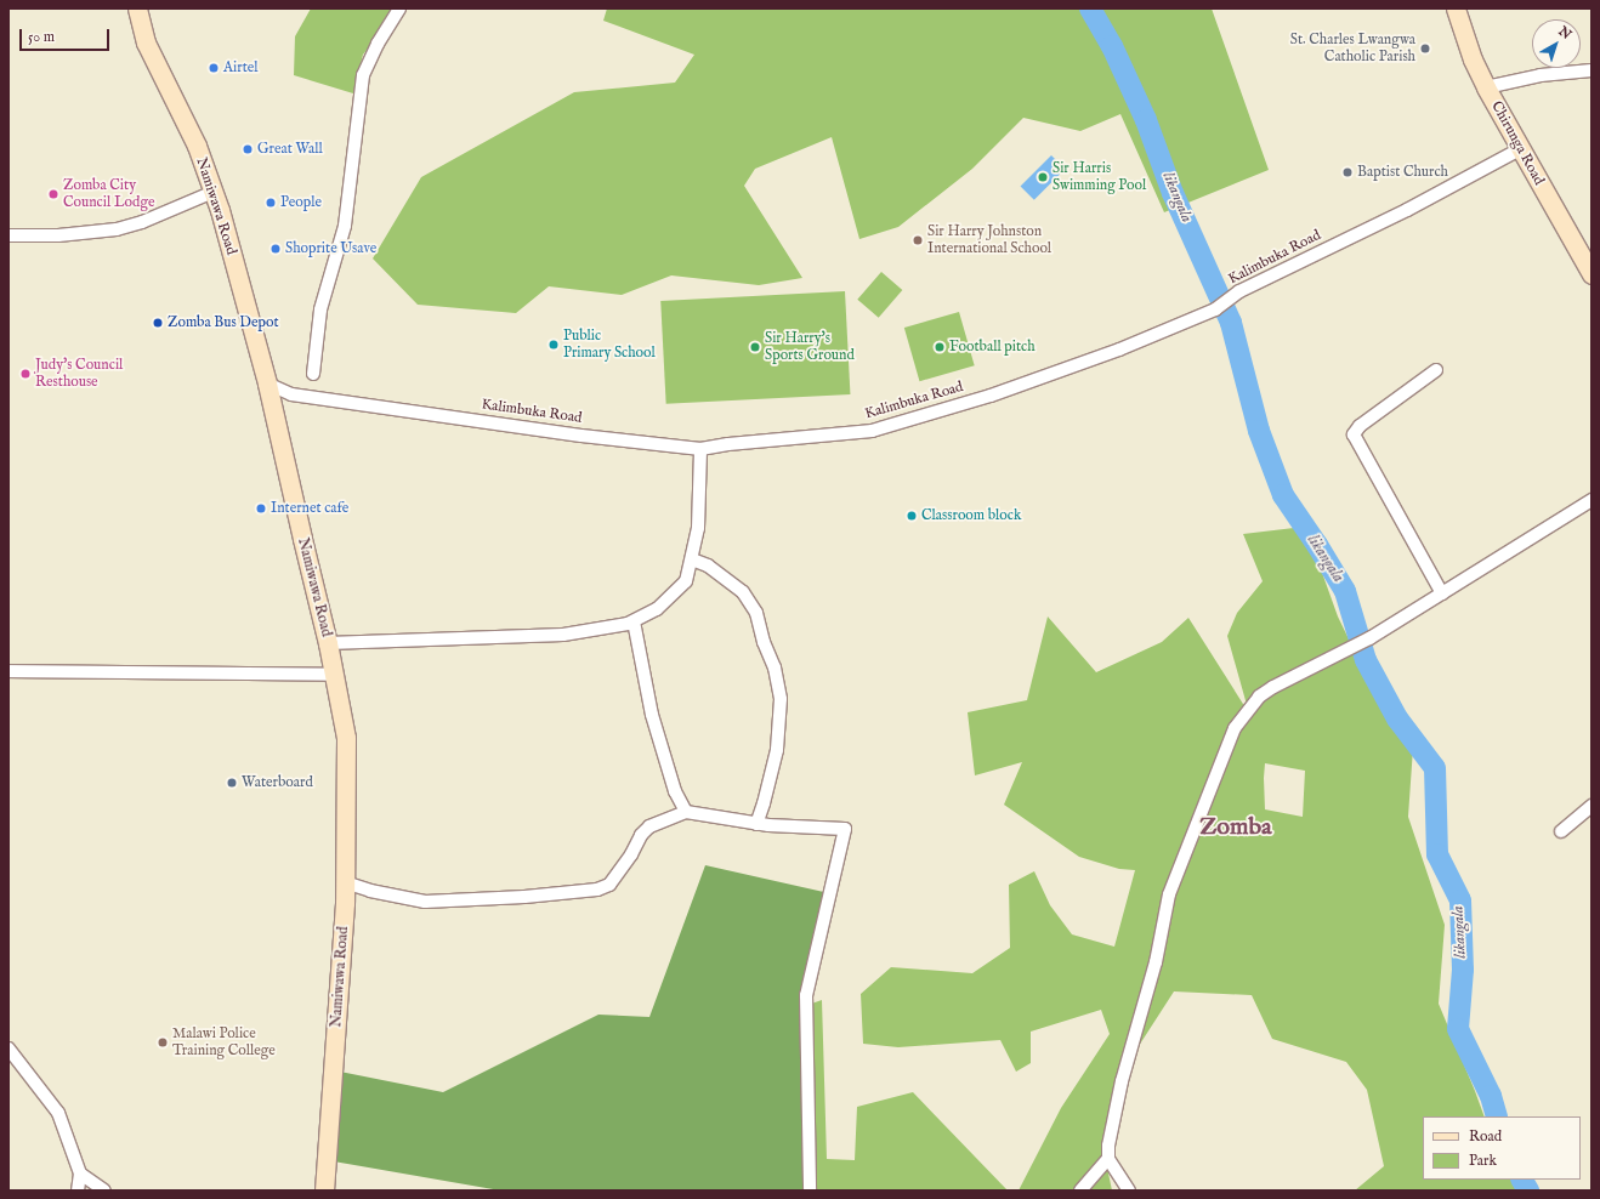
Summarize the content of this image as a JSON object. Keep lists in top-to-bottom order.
{
  "streets": {
    "street": ["Chirunga Road", "Namiwawa Road", "Kalimbuka Road"]
  },
  "crossings": [
    ["Chirunga Road", "Kalimbuka Road"],
    ["Namiwawa Road", "Kalimbuka Road"]
  ],
  "districts": ["Zomba"],
  "water": ["likangala"],
  "places": [
    "St. Charles Lwangwa Catholic Parish",
    "Airtel",
    "Great Wall",
    "Baptist Church",
    "Sir Harris Swimming Pool",
    "Zomba City Council Lodge",
    "People",
    "Sir Harry Johnston International School",
    "Shoprite Usave",
    "Zomba Bus Depot",
    "Public Primary School",
    "Sir Harry's Sports Ground",
    "Football pitch",
    "Judy's Council Resthouse",
    "Internet cafe",
    "Classroom block",
    "Waterboard",
    "Malawi Police Training College"
  ],
  "legend": ["Road", "Park"],
  "scale_bar": "50 m",
  "north": "top right"
}
